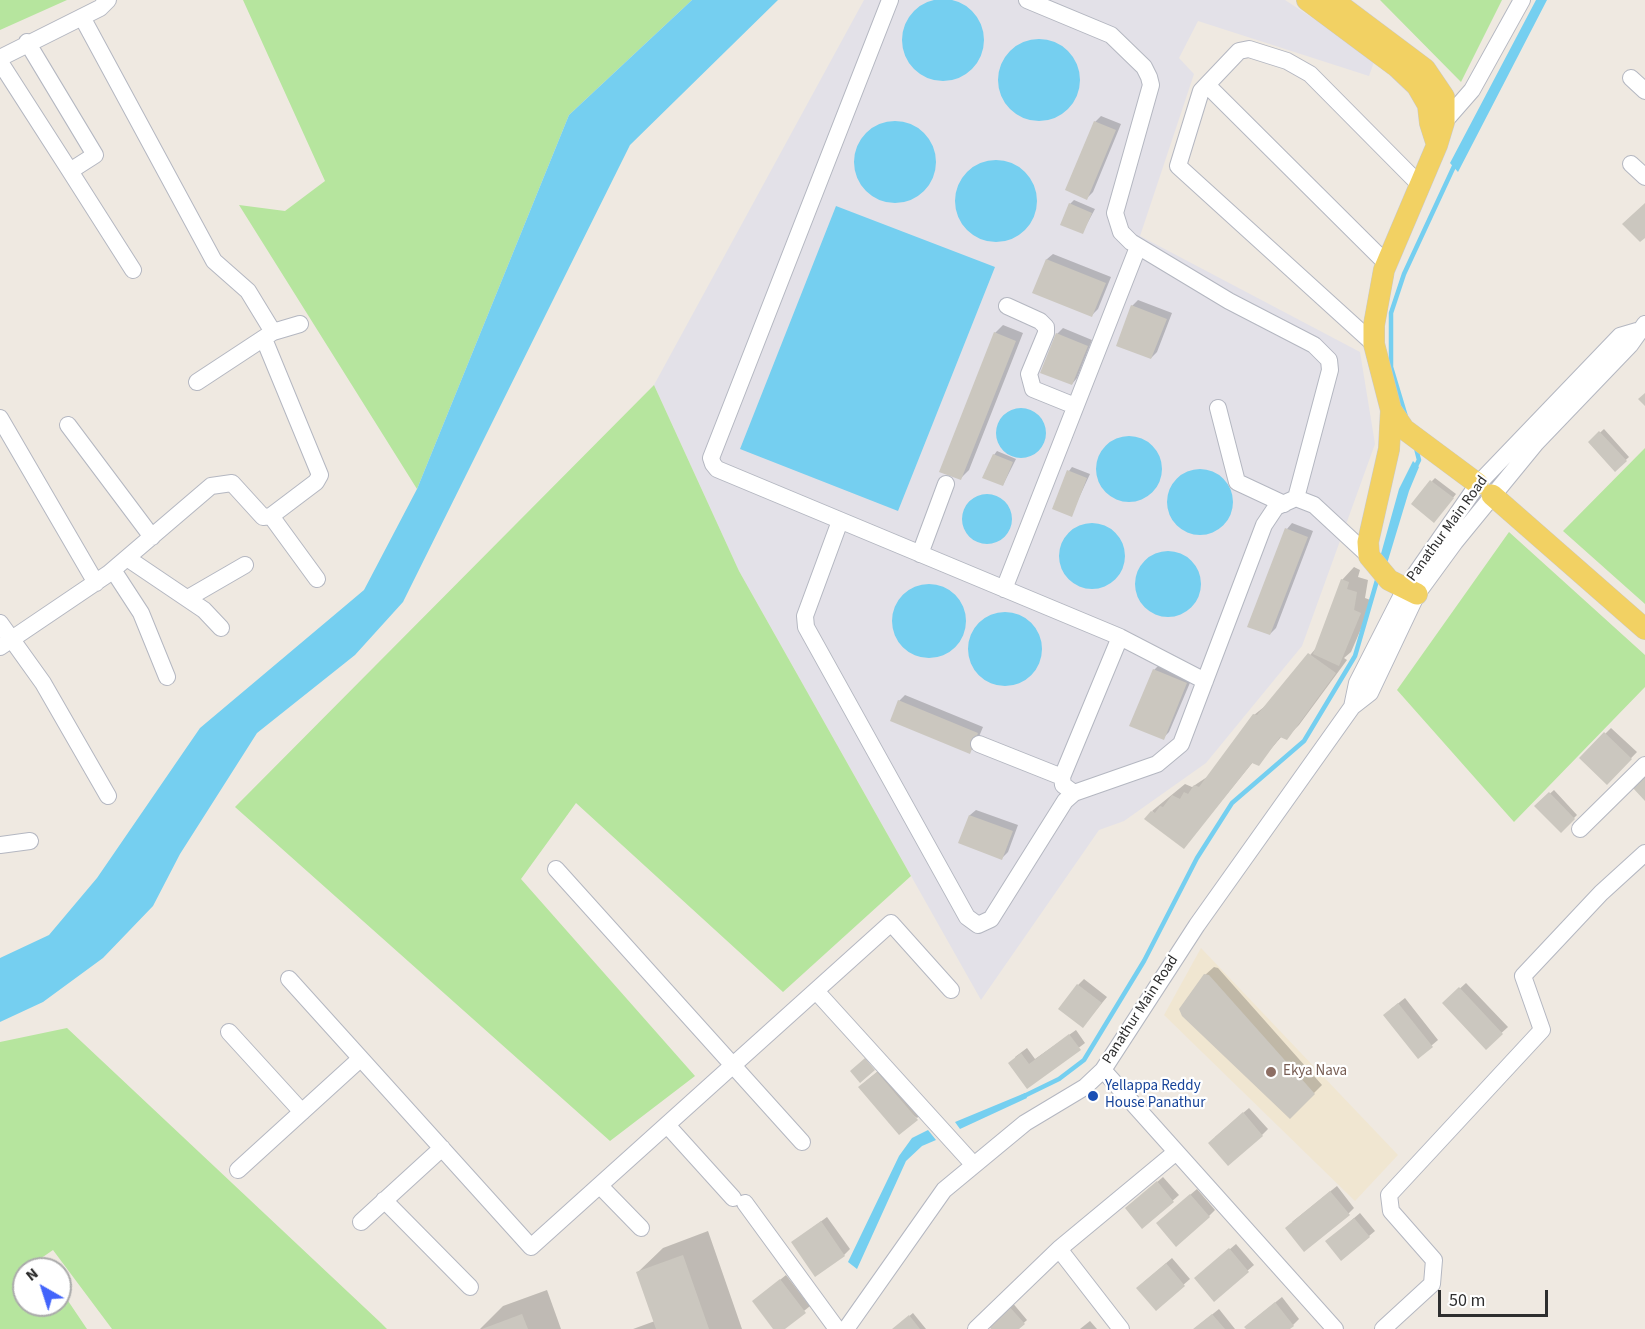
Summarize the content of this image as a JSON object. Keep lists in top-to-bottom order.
{
  "streets": {
    "street": ["Panathur Main Road"]
  },
  "places": ["Ekya Nava", "Yellappa Reddy House Panathur"],
  "scale_bar": "50 m",
  "north": "top left"
}
